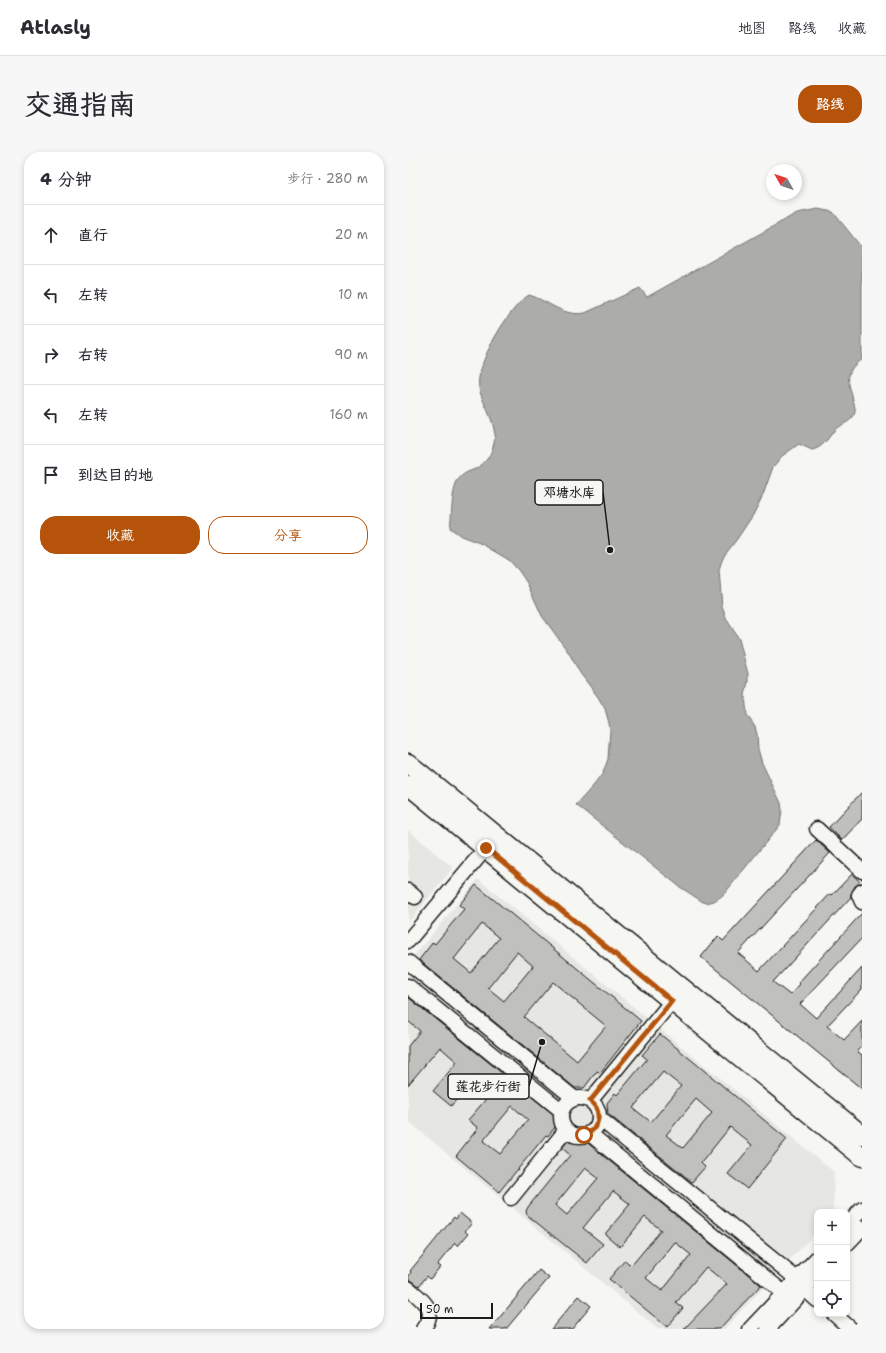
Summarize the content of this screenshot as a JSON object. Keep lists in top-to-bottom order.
{
  "places": ["邓塘水库", "莲花步行街"],
  "scale_bar": "50 m",
  "north": "top left",
  "page": {
    "header": "Atlasly",
    "nav": ["地图", "路线", "收藏"],
    "title": "交通指南",
    "buttons": [
      "路线",
      ["收藏", "分享"]
    ],
    "heading": ["4 分钟", "步行 · 280 m"],
    "list": [
      ["直行", "20 m"],
      ["左转", "10 m"],
      ["右转", "90 m"],
      ["左转", "160 m"],
      "到达目的地"
    ],
    "map_buttons": ["+", "−"],
    "scale": "50 m"
  }
}
